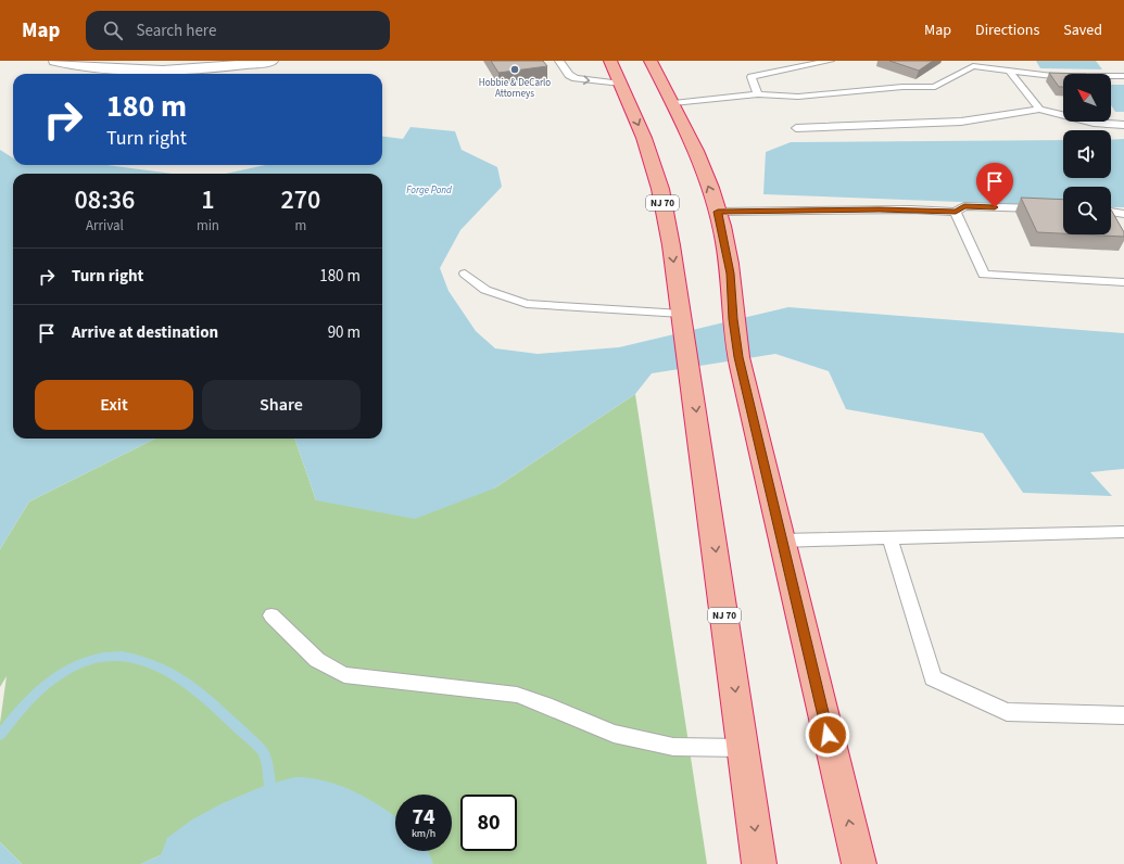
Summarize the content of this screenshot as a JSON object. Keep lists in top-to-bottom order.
{
  "streets": {
    "highway": ["NJ 70"]
  },
  "water": ["Forge Pond"],
  "places": ["Hobbie & DeCarlo Attorneys"],
  "north": "top left",
  "page": {
    "header": "Map",
    "search": "Search here",
    "nav": ["Map", "Directions", "Saved"],
    "turn": ["180 m", "Turn right"],
    "eta": [
      "08:36",
      "Arrival",
      "1",
      "min",
      "270",
      "m"
    ],
    "list": [
      {
        "name": "Turn right",
        "value": "180 m"
      },
      {
        "name": "Arrive at destination",
        "value": "90 m"
      }
    ],
    "buttons": ["Exit", "Share"],
    "speed": "74 km/h",
    "limit": "80"
  }
}
